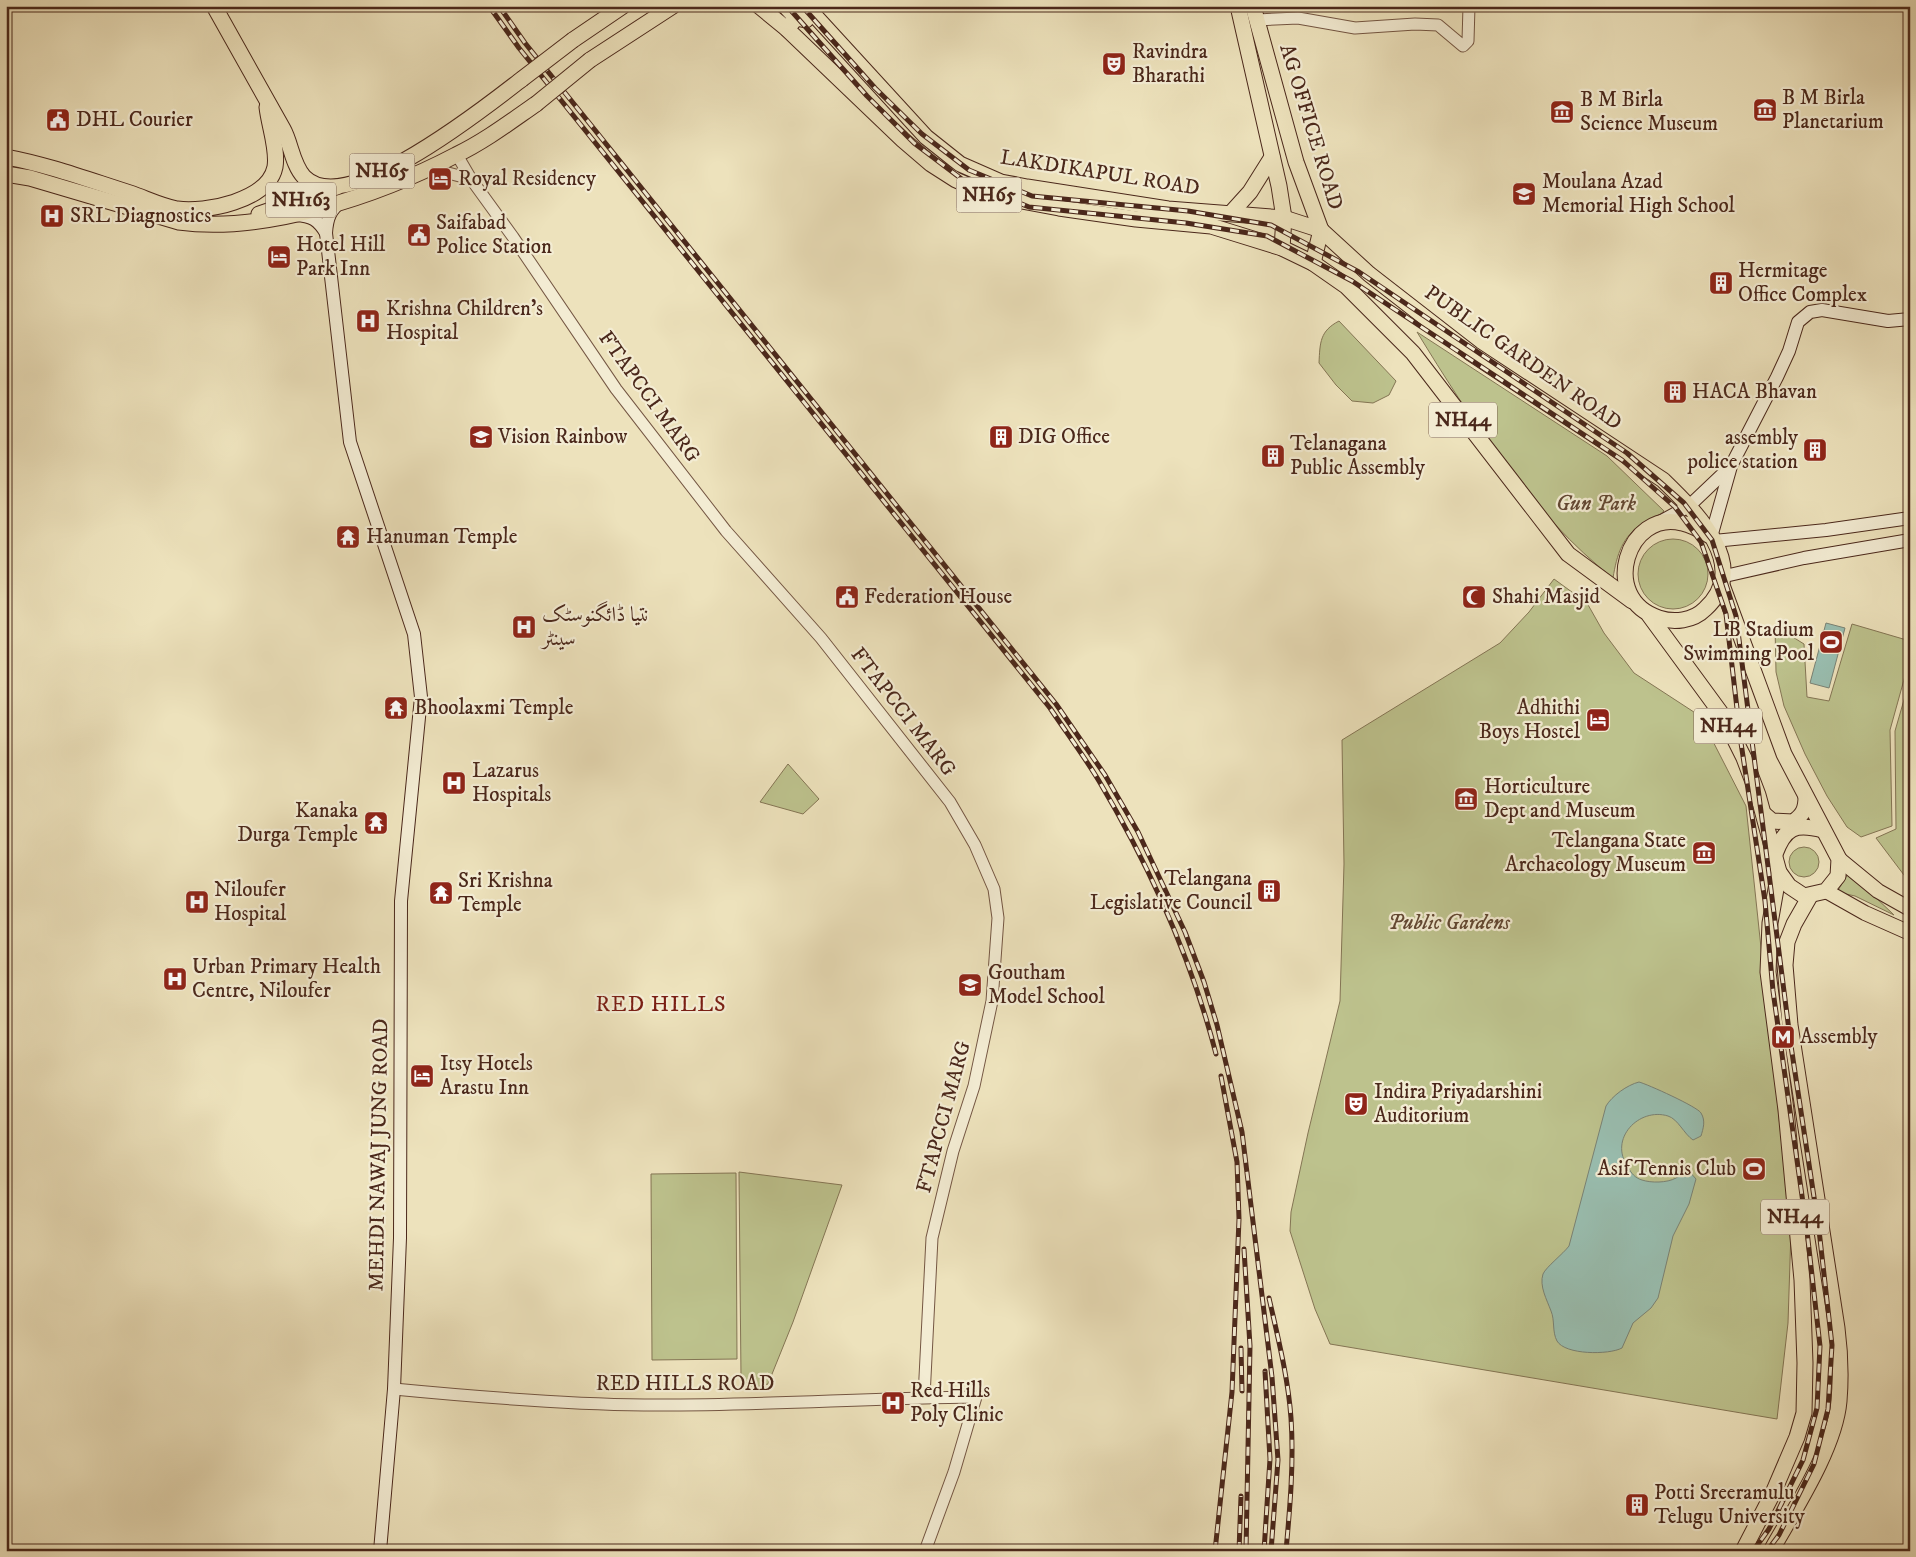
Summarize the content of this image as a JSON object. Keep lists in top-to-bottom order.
{
  "streets": {
    "highway": [
      "AG OFFICE ROAD",
      "NH65",
      "LAKDIKAPUL ROAD",
      "NH163",
      "PUBLIC GARDEN ROAD",
      "NH44"
    ],
    "main road": ["MEHDI NAWAJ JUNG ROAD"],
    "street": ["FTAPCCI MARG", "RED HILLS ROAD"]
  },
  "crossings": [
    ["AG OFFICE ROAD", "NH65"],
    ["AG OFFICE ROAD", "LAKDIKAPUL ROAD"],
    ["AG OFFICE ROAD", "NH44"],
    ["NH65", "LAKDIKAPUL ROAD"],
    ["NH65", "NH163"],
    ["NH65", "PUBLIC GARDEN ROAD"],
    ["LAKDIKAPUL ROAD", "NH44"],
    ["NH163", "FTAPCCI MARG"],
    ["PUBLIC GARDEN ROAD", "NH44"],
    ["FTAPCCI MARG", "RED HILLS ROAD"],
    ["MEHDI NAWAJ JUNG ROAD", "RED HILLS ROAD"]
  ],
  "districts": ["RED HILLS"],
  "parks": ["Gun Park", "Public Gardens"],
  "places": {
    "theatre": ["Ravindra Bharathi", "Indira Priyadarshini Auditorium"],
    "museum": [
      "B M Birla Planetarium",
      "B M Birla Science Museum",
      "Horticulture Dept and Museum",
      "Telangana State Archaeology Museum"
    ],
    "public building": ["DHL Courier", "Saifabad Police Station", "Federation House"],
    "hotel": [
      "Royal Residency",
      "Hotel Hill Park Inn",
      "Adhithi Boys Hostel",
      "Itsy Hotels Arastu Inn"
    ],
    "school or university": ["Moulana Azad Memorial High School", "Vision Rainbow", "Goutham Model School"],
    "hospital": [
      "SRL Diagnostics",
      "Krishna Children's Hospital",
      "نتیا ڈائگنوسٹک سینٹر",
      "Lazarus Hospitals",
      "Niloufer Hospital",
      "Urban Primary Health Centre, Niloufer",
      "Red Hills Poly Clinic"
    ],
    "building": [
      "Hermitage Office Complex",
      "HACA Bhavan",
      "DIG Office",
      "assembly police station",
      "Telanagana Public Assembly",
      "Telangana Legislative Council",
      "Potti Sreeramulu Telugu University"
    ],
    "temple": [
      "Hanuman Temple",
      "Bhoolaxmi Temple",
      "Kanaka Durga Temple",
      "Sri Krishna Temple"
    ],
    "mosque": ["Shahi Masjid"],
    "sports": ["LB Stadium Swimming Pool", "Asif Tennis Club"],
    "metro station": ["Assembly"]
  }
}
